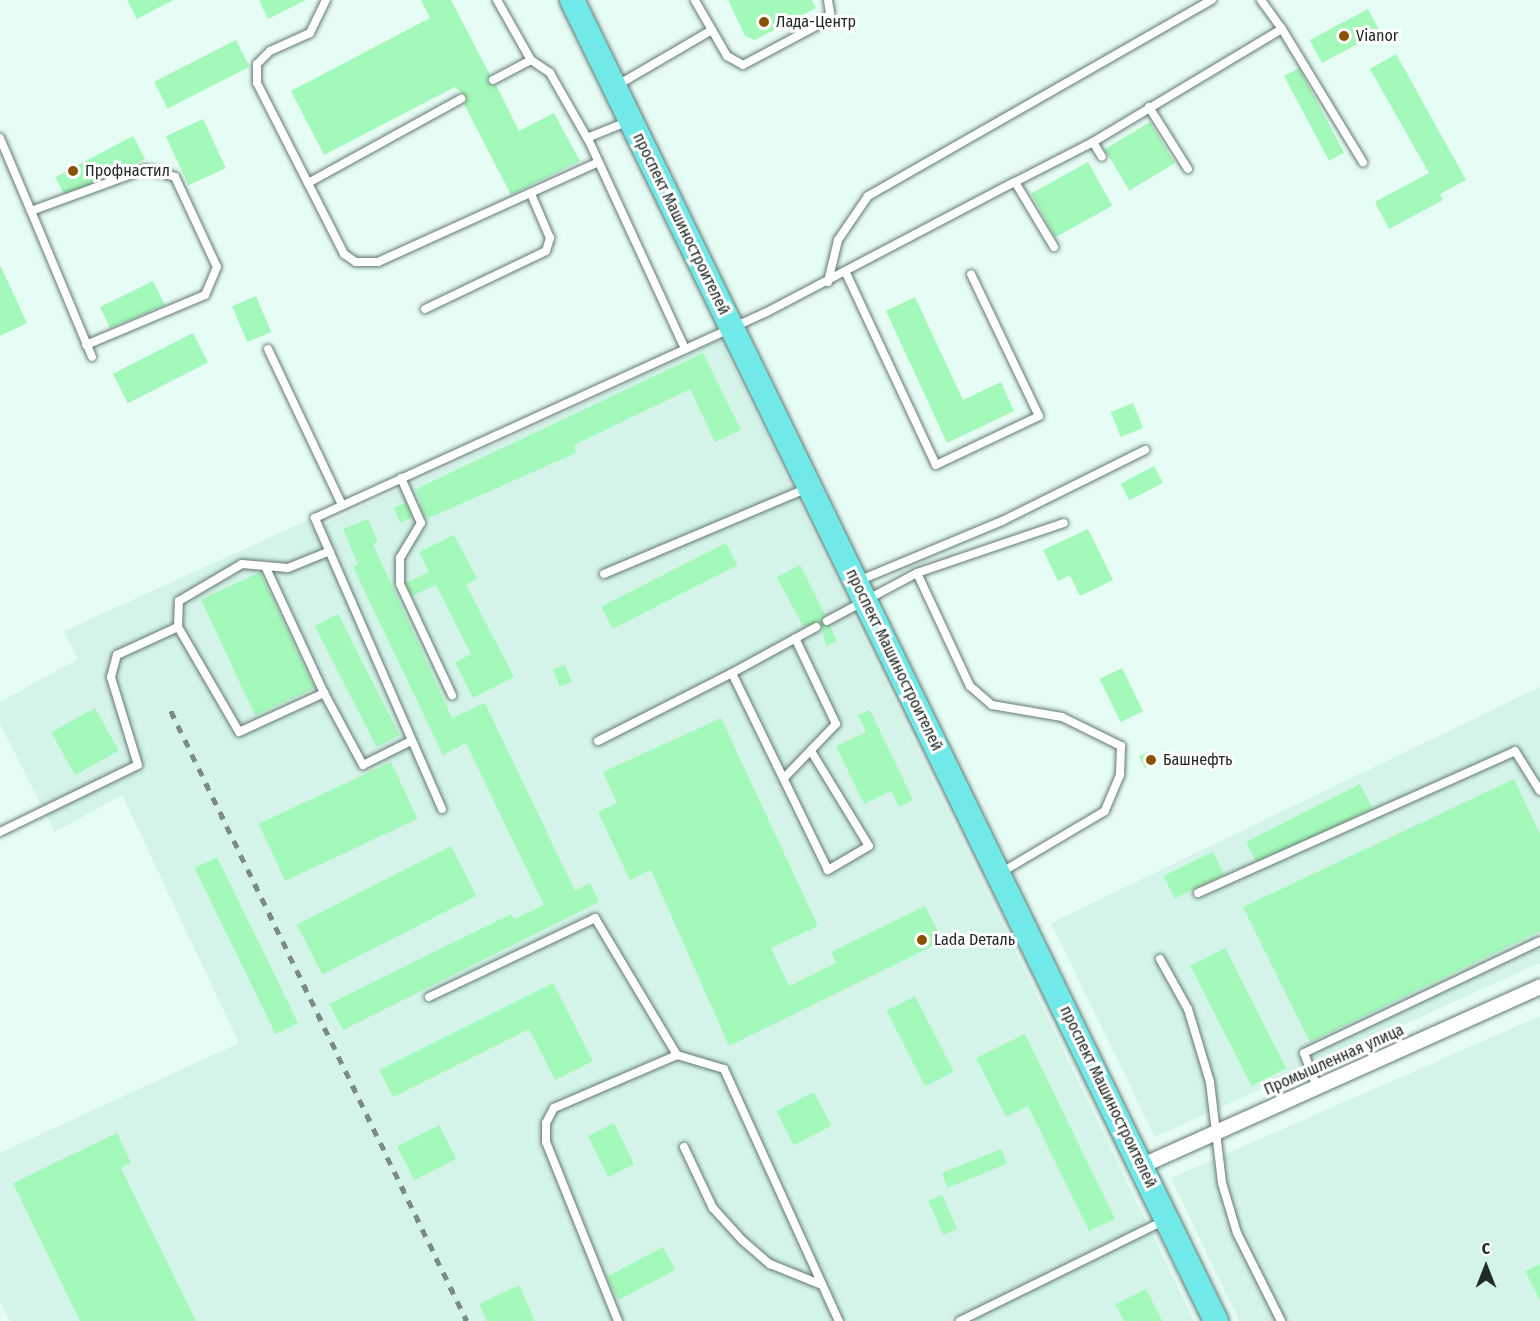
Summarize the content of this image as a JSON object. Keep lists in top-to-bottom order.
{
  "streets": {
    "main road": ["проспект Машиностроителей"],
    "street": ["Промышленная улица"]
  },
  "crossings": [
    ["проспект Машиностроителей", "Промышленная улица"]
  ],
  "places": [
    "Лада-Центр",
    "Vianor",
    "Профнастил",
    "Башнефть",
    "Lada Dеталь"
  ],
  "north": "top"
}
